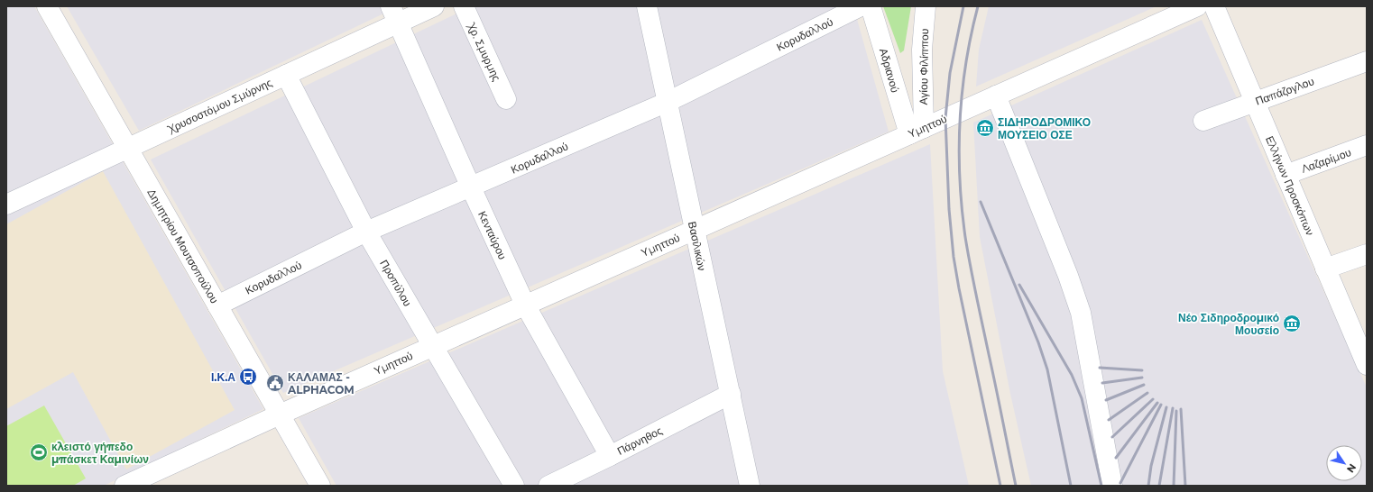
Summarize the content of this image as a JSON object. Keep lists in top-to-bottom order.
{
  "streets": {
    "street": [
      "Κορυδαλλού",
      "Χρ. Σμυρμης",
      "Αγίου Φιλίππου",
      "Αδριανού",
      "Παπάζογλου",
      "Χρυσοστόμου Σμύρνης",
      "Υμηττού",
      "Λαζαρίμου",
      "Ελλήνων Προσκόπων",
      "Κενταύρου",
      "Δημητρίου Μουτσοπούλου",
      "Βασιλικών",
      "Προπύλου",
      "Πάρνηθος"
    ]
  },
  "crossings": [
    ["Κορυδαλλού", "Κενταύρου"],
    ["Κορυδαλλού", "Δημητρίου Μουτσοπούλου"],
    ["Κορυδαλλού", "Βασιλικών"],
    ["Κορυδαλλού", "Προπύλου"],
    ["Αγίου Φιλίππου", "Αδριανού"],
    ["Αγίου Φιλίππου", "Υμηττού"],
    ["Αδριανού", "Υμηττού"],
    ["Παπάζογλου", "Ελλήνων Προσκόπων"],
    ["Χρυσοστόμου Σμύρνης", "Κενταύρου"],
    ["Χρυσοστόμου Σμύρνης", "Δημητρίου Μουτσοπούλου"],
    ["Χρυσοστόμου Σμύρνης", "Προπύλου"],
    ["Υμηττού", "Κενταύρου"],
    ["Υμηττού", "Δημητρίου Μουτσοπούλου"],
    ["Υμηττού", "Βασιλικών"],
    ["Υμηττού", "Προπύλου"],
    ["Λαζαρίμου", "Ελλήνων Προσκόπων"],
    ["Κενταύρου", "Πάρνηθος"],
    ["Βασιλικών", "Πάρνηθος"]
  ],
  "places": {
    "museum": ["ΣΙΔΗΡΟΔΡΟΜΙΚΟ ΜΟΥΣΕΙΟ ΟΣΕ", "Νέο Σιδηροδρομικό Μουσείο"],
    "bus stop": ["Ι.Κ.Α"],
    "public building": ["ΚΑΛΑΜΑΣ - ALPHACOM"],
    "sports": ["κλειστό γήπεδο μπάσκετ Καμινίων"]
  },
  "north": "bottom right"
}
